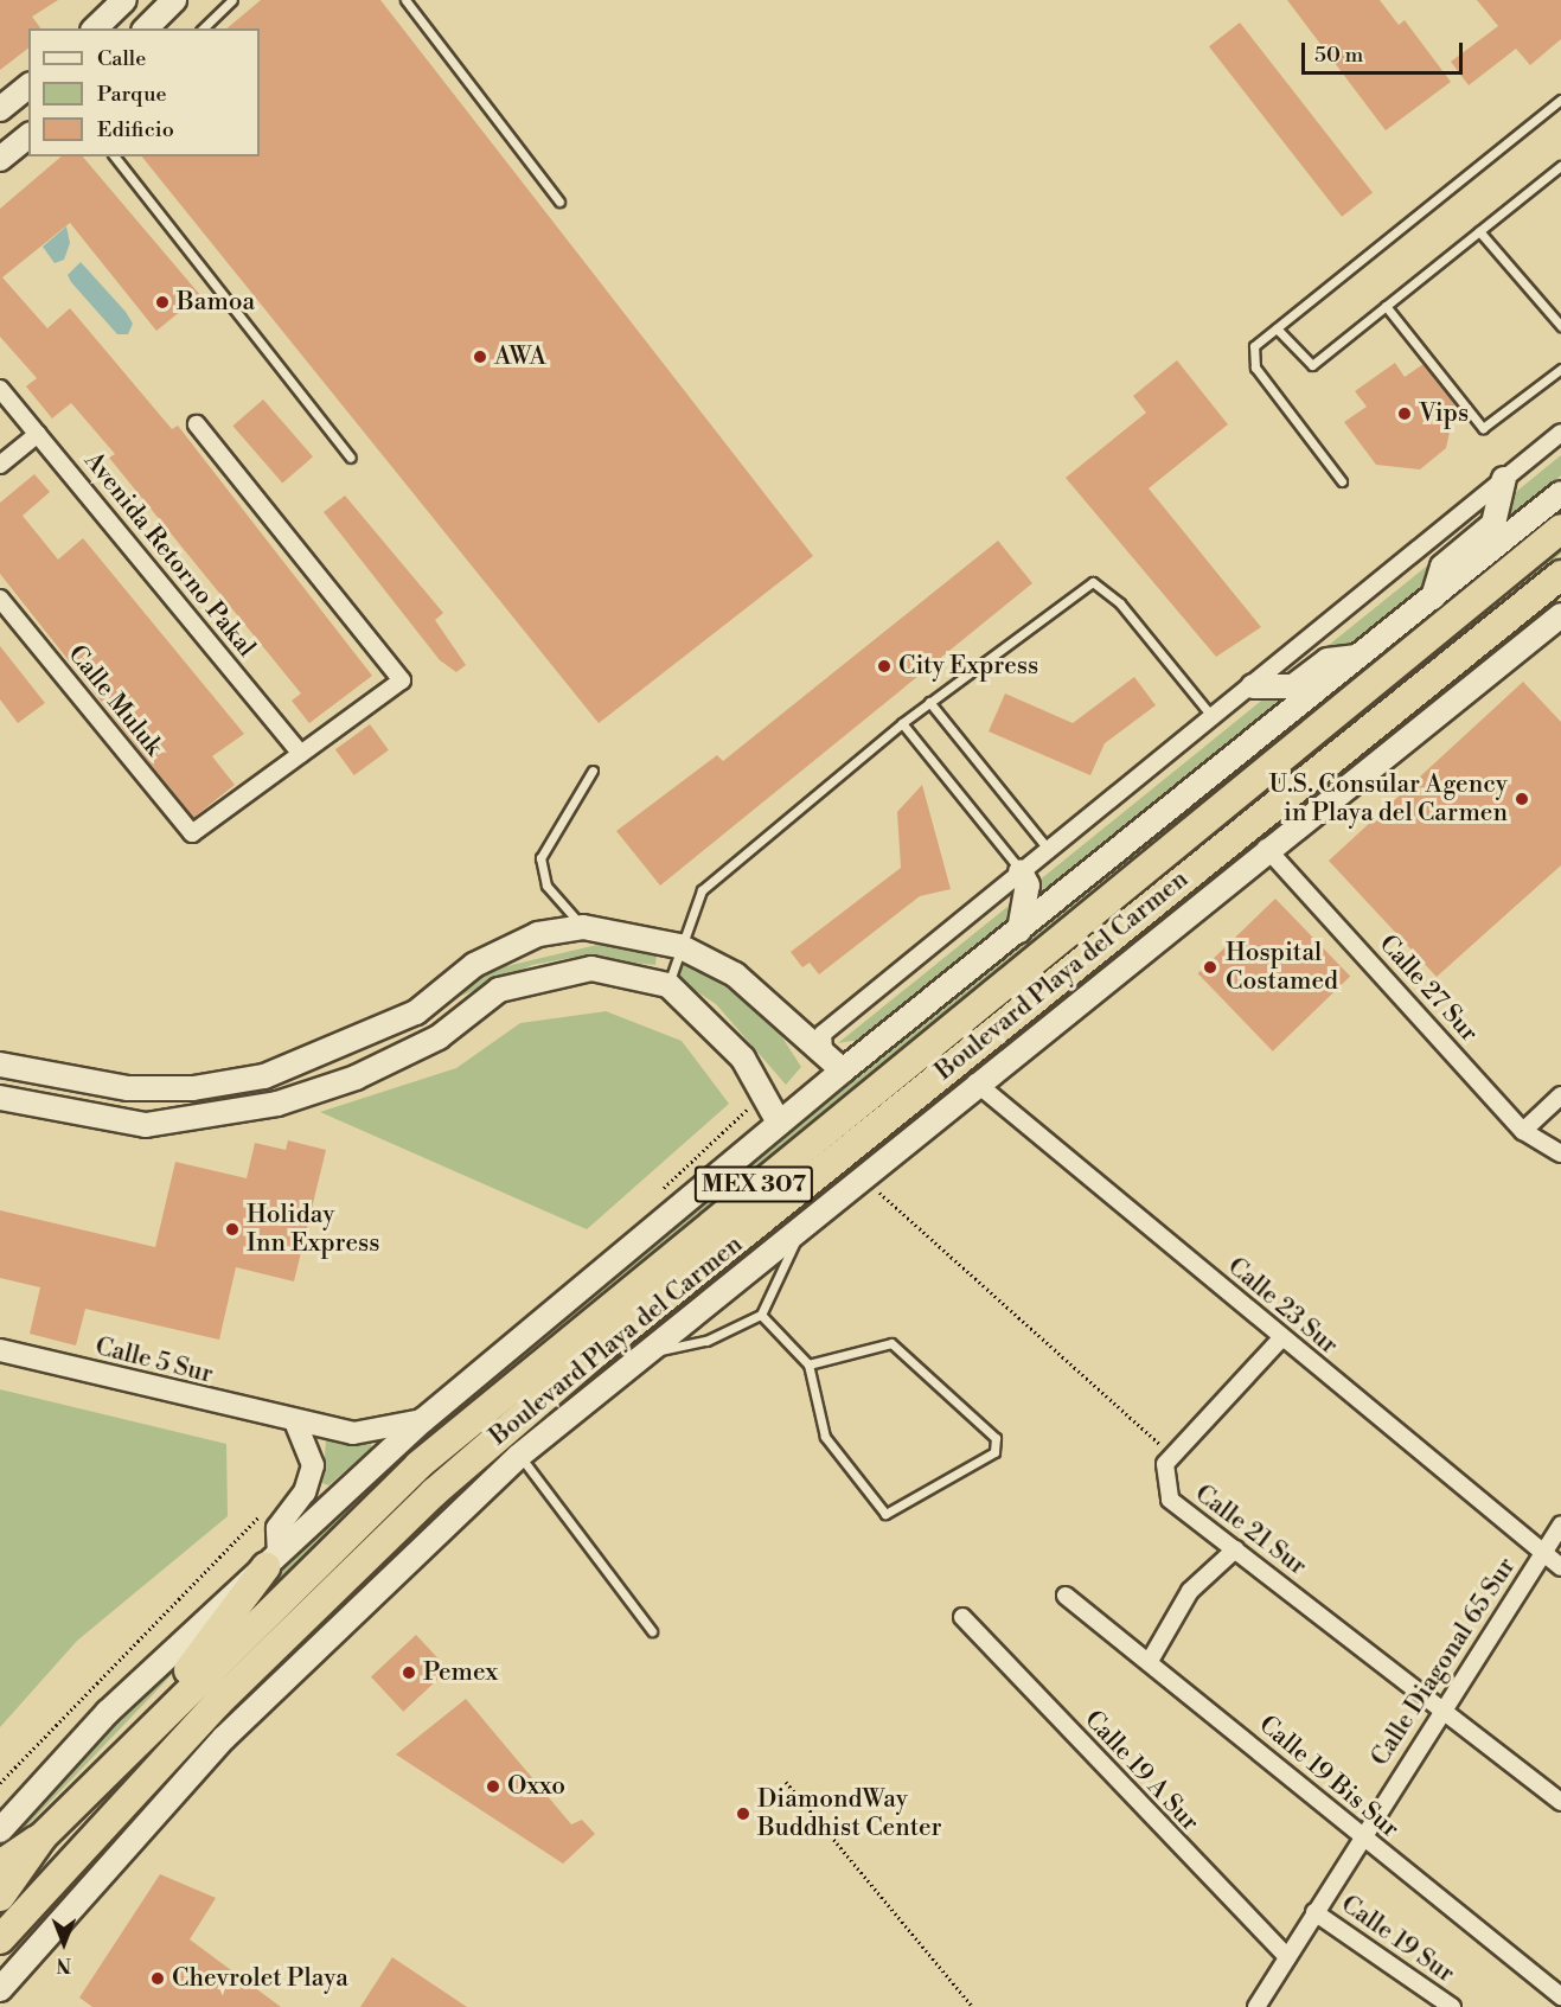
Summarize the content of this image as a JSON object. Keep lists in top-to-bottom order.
{
  "streets": {
    "highway": ["MEX 307"],
    "main road": ["Boulevard Playa del Carmen"],
    "street": [
      "Avenida Retorno Pakal",
      "Calle Muluk",
      "Calle 27 Sur",
      "Calle 23 Sur",
      "Calle 5 Sur",
      "Calle 21 Sur",
      "Calle Diagonal 65 Sur",
      "Calle 19 A Sur",
      "Calle 19 Bis Sur",
      "Calle 19 Sur"
    ]
  },
  "crossings": [
    ["Avenida Retorno Pakal", "Calle Muluk"],
    ["Boulevard Playa del Carmen", "Calle 27 Sur"],
    ["Boulevard Playa del Carmen", "Calle 23 Sur"],
    ["Calle 23 Sur", "Calle Diagonal 65 Sur"],
    ["Calle 21 Sur", "Calle Diagonal 65 Sur"],
    ["Calle Diagonal 65 Sur", "Calle 19 A Sur"],
    ["Calle Diagonal 65 Sur", "Calle 19 Bis Sur"],
    ["Calle Diagonal 65 Sur", "Calle 19 Sur"]
  ],
  "places": [
    "Bamoa",
    "AWA",
    "Vips",
    "City Express",
    "U.S. Consular Agency in Playa del Carmen",
    "Hospital Costamed",
    "Holiday Inn Express",
    "Pemex",
    "Oxxo",
    "DiamondWay Buddhist Center",
    "Chevrolet Playa"
  ],
  "legend": ["Calle", "Parque", "Edificio"],
  "scale_bar": "50 m",
  "north": "bottom"
}
